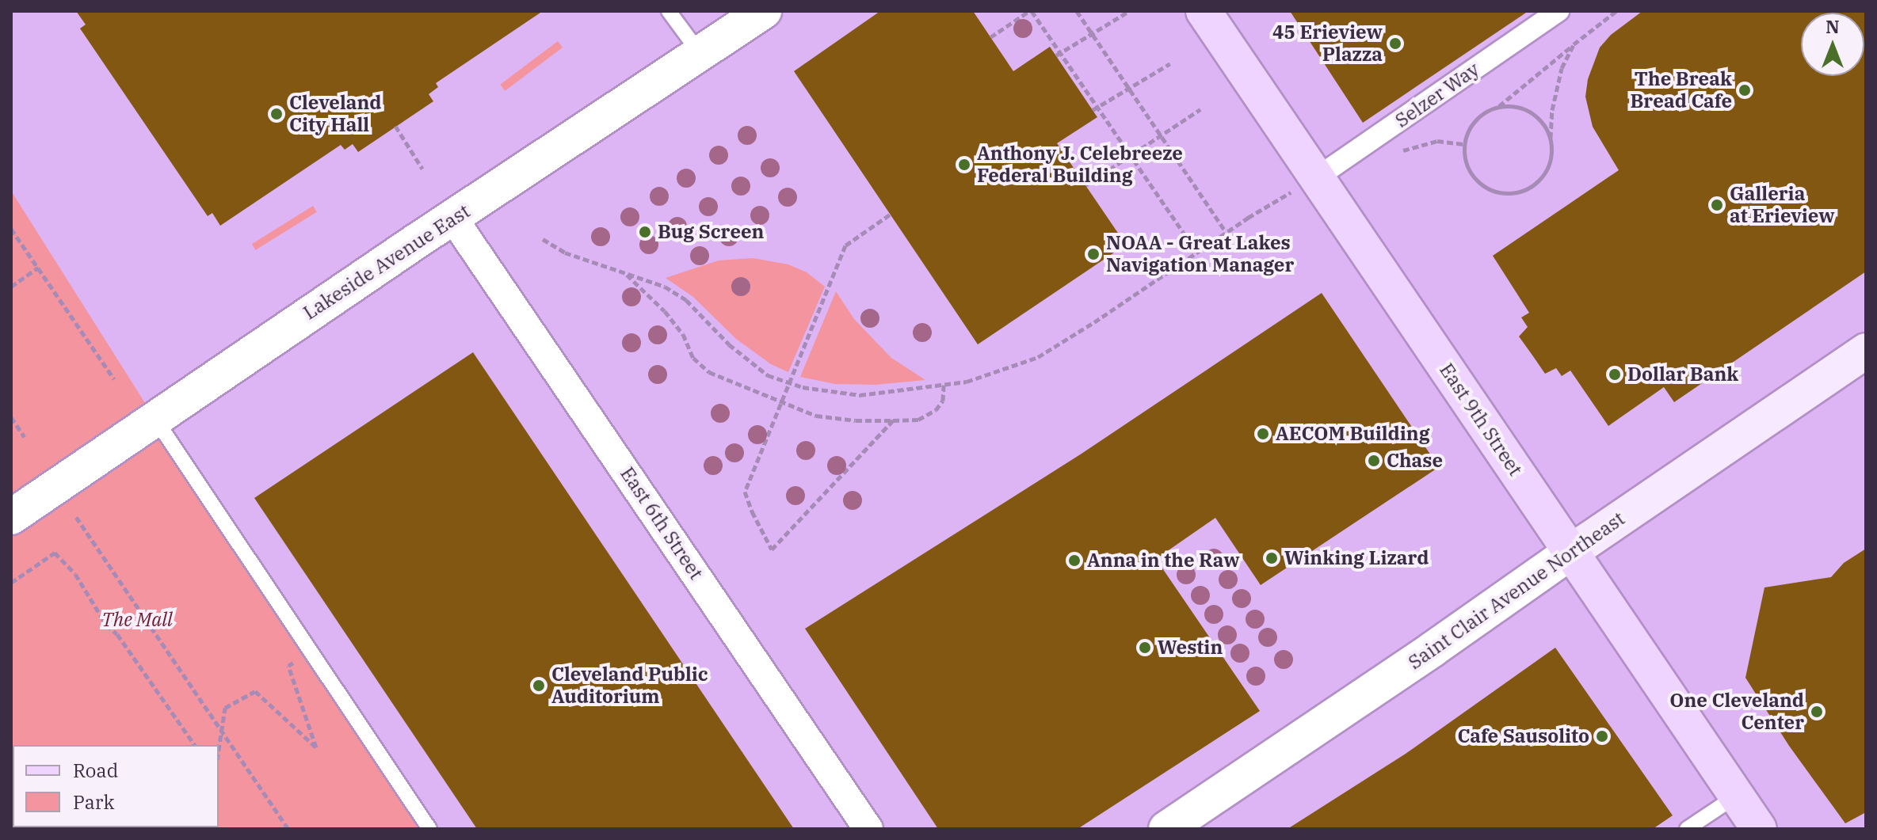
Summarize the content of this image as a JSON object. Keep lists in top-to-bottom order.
{
  "streets": {
    "main road": ["East 9th Street", "Saint Clair Avenue Northeast"],
    "street": ["Selzer Way", "Lakeside Avenue East", "East 6th Street"]
  },
  "crossings": [
    ["Selzer Way", "East 9th Street"],
    ["Lakeside Avenue East", "East 6th Street"],
    ["East 9th Street", "Saint Clair Avenue Northeast"]
  ],
  "parks": ["The Mall"],
  "places": [
    "45 Erieview Plazza",
    "The Break Bread Cafe",
    "Cleveland City Hall",
    "Anthony J. Celebreeze Federal Building",
    "Galleria at Erieview",
    "Bug Screen",
    "NOAA - Great Lakes Navigation Manager",
    "Dollar Bank",
    "AECOM Building",
    "Chase",
    "Winking Lizard",
    "Anna in the Raw",
    "Westin",
    "Cleveland Public Auditorium",
    "One Cleveland Center",
    "Cafe Sausolito"
  ],
  "legend": ["Road", "Park"],
  "north": "top"
}
